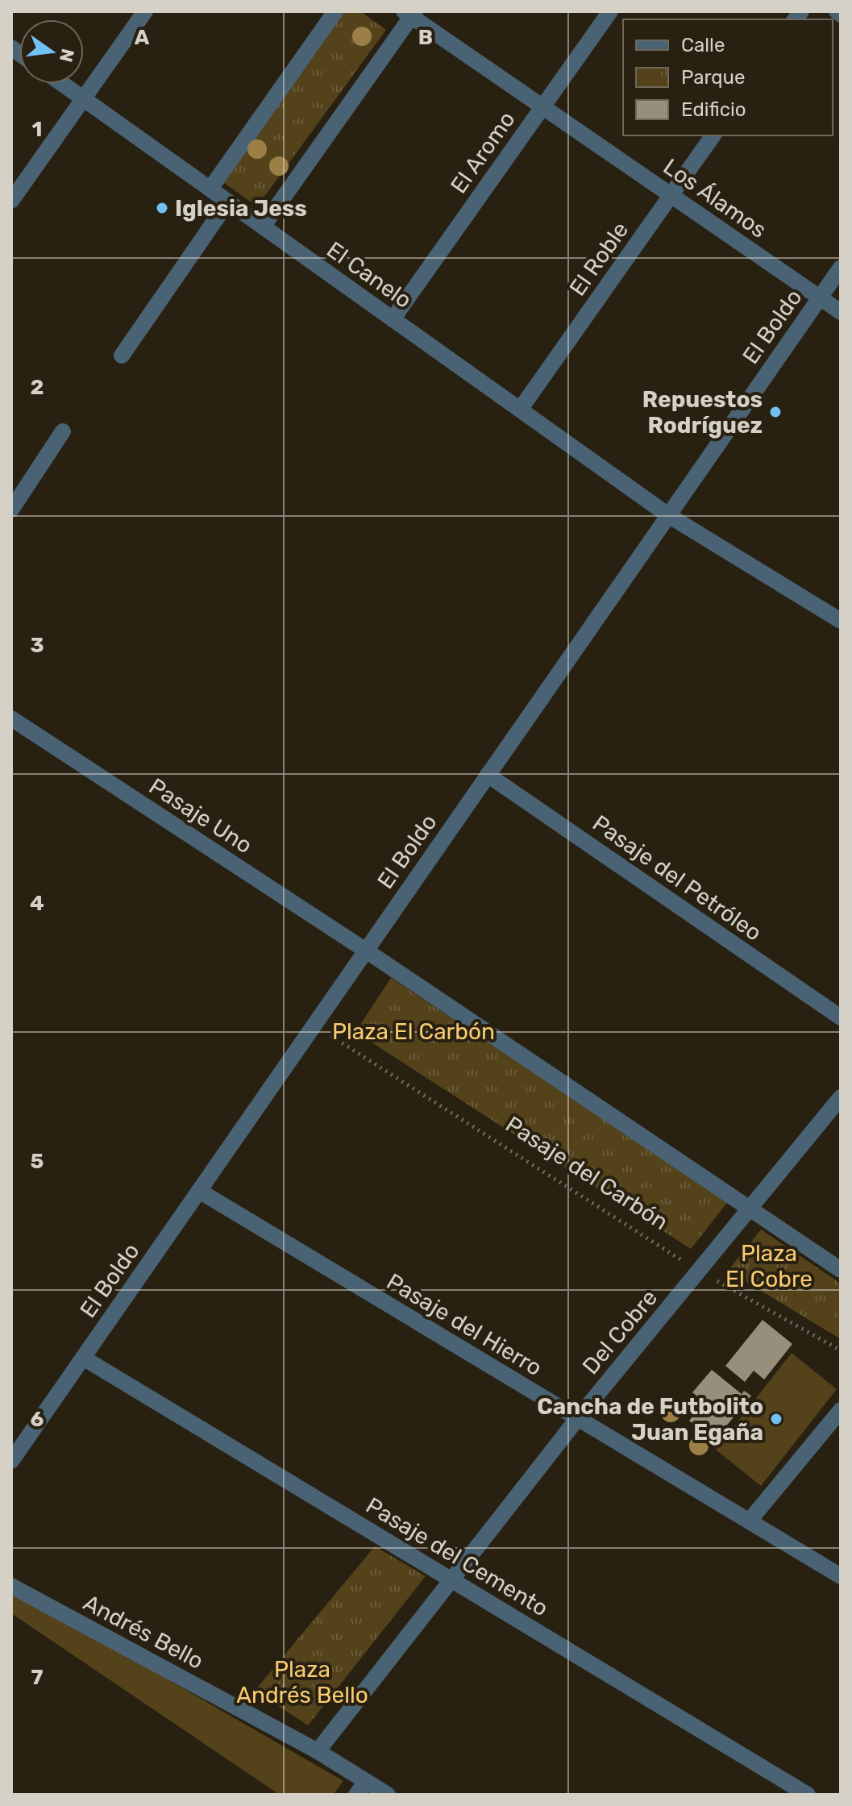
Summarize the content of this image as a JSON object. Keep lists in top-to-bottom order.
{
  "streets": {
    "street": [
      "El Aromo",
      "Los Álamos",
      "El Roble",
      "El Canelo",
      "El Boldo",
      "Pasaje Uno",
      "Pasaje del Petróleo",
      "Pasaje del Hierro",
      "Del Cobre",
      "Pasaje del Cemento",
      "Andrés Bello"
    ],
    "path": ["Pasaje del Carbón"]
  },
  "crossings": [
    ["El Aromo", "Los Álamos"],
    ["El Aromo", "El Canelo"],
    ["Los Álamos", "El Roble"],
    ["Los Álamos", "El Boldo"],
    ["El Roble", "El Canelo"],
    ["El Canelo", "El Boldo"],
    ["El Boldo", "Pasaje Uno"],
    ["El Boldo", "Pasaje del Petróleo"],
    ["El Boldo", "Pasaje del Carbón"],
    ["El Boldo", "Pasaje del Hierro"],
    ["El Boldo", "Pasaje del Cemento"],
    ["Pasaje del Carbón", "Del Cobre"],
    ["Pasaje del Hierro", "Del Cobre"],
    ["Del Cobre", "Pasaje del Cemento"],
    ["Del Cobre", "Andrés Bello"]
  ],
  "parks": ["Plaza El Carbón", "Plaza El Cobre", "Plaza Andrés Bello"],
  "places": ["Iglesia Jess", "Repuestos Rodríguez", "Cancha de Futbolito Juan Egaña"],
  "legend": ["Calle", "Parque", "Edificio"],
  "north": "right",
  "grid": {
    "columns": ["A", "B"],
    "rows": [
      "1",
      "2",
      "3",
      "4",
      "5",
      "6",
      "7"
    ]
  }
}
